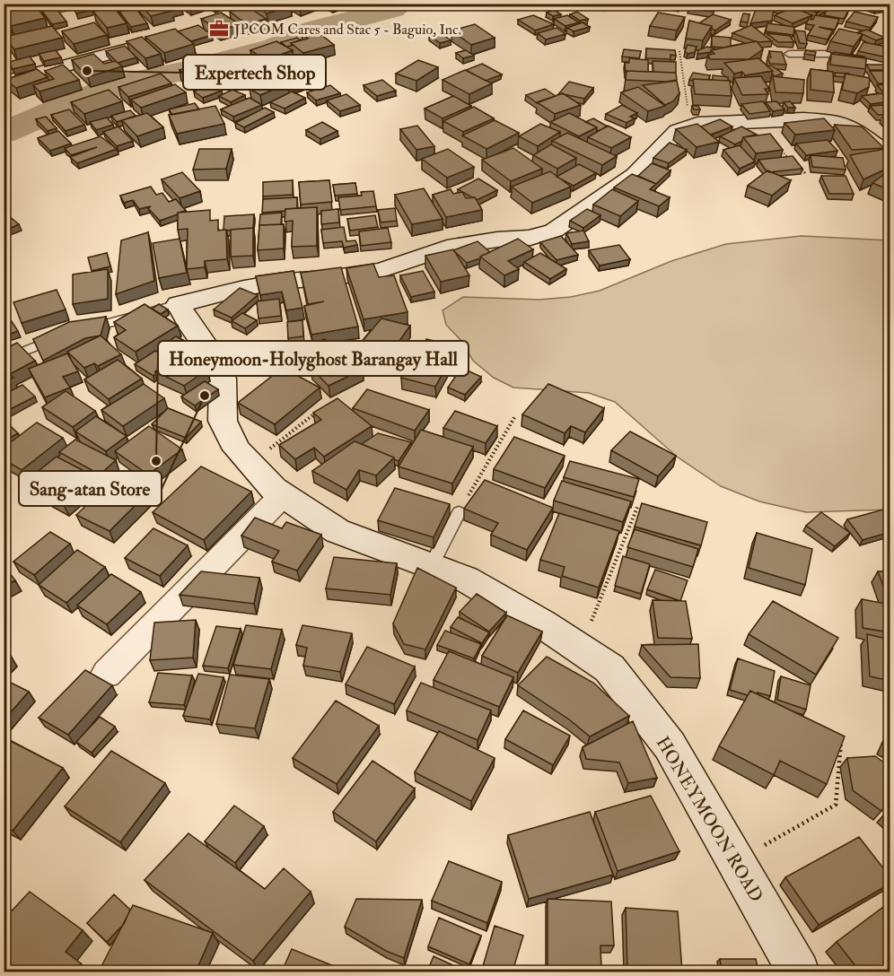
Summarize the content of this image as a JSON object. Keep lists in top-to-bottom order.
{
  "streets": {
    "street": ["HONEYMOON ROAD"]
  },
  "places": {
    "office": ["JPCOM Cares and Stac 5 - Baguio, Inc."],
    "other": ["Expertech Shop", "Sang-atan Store", "Honeymoon-Holyghost Barangay Hall"]
  }
}
